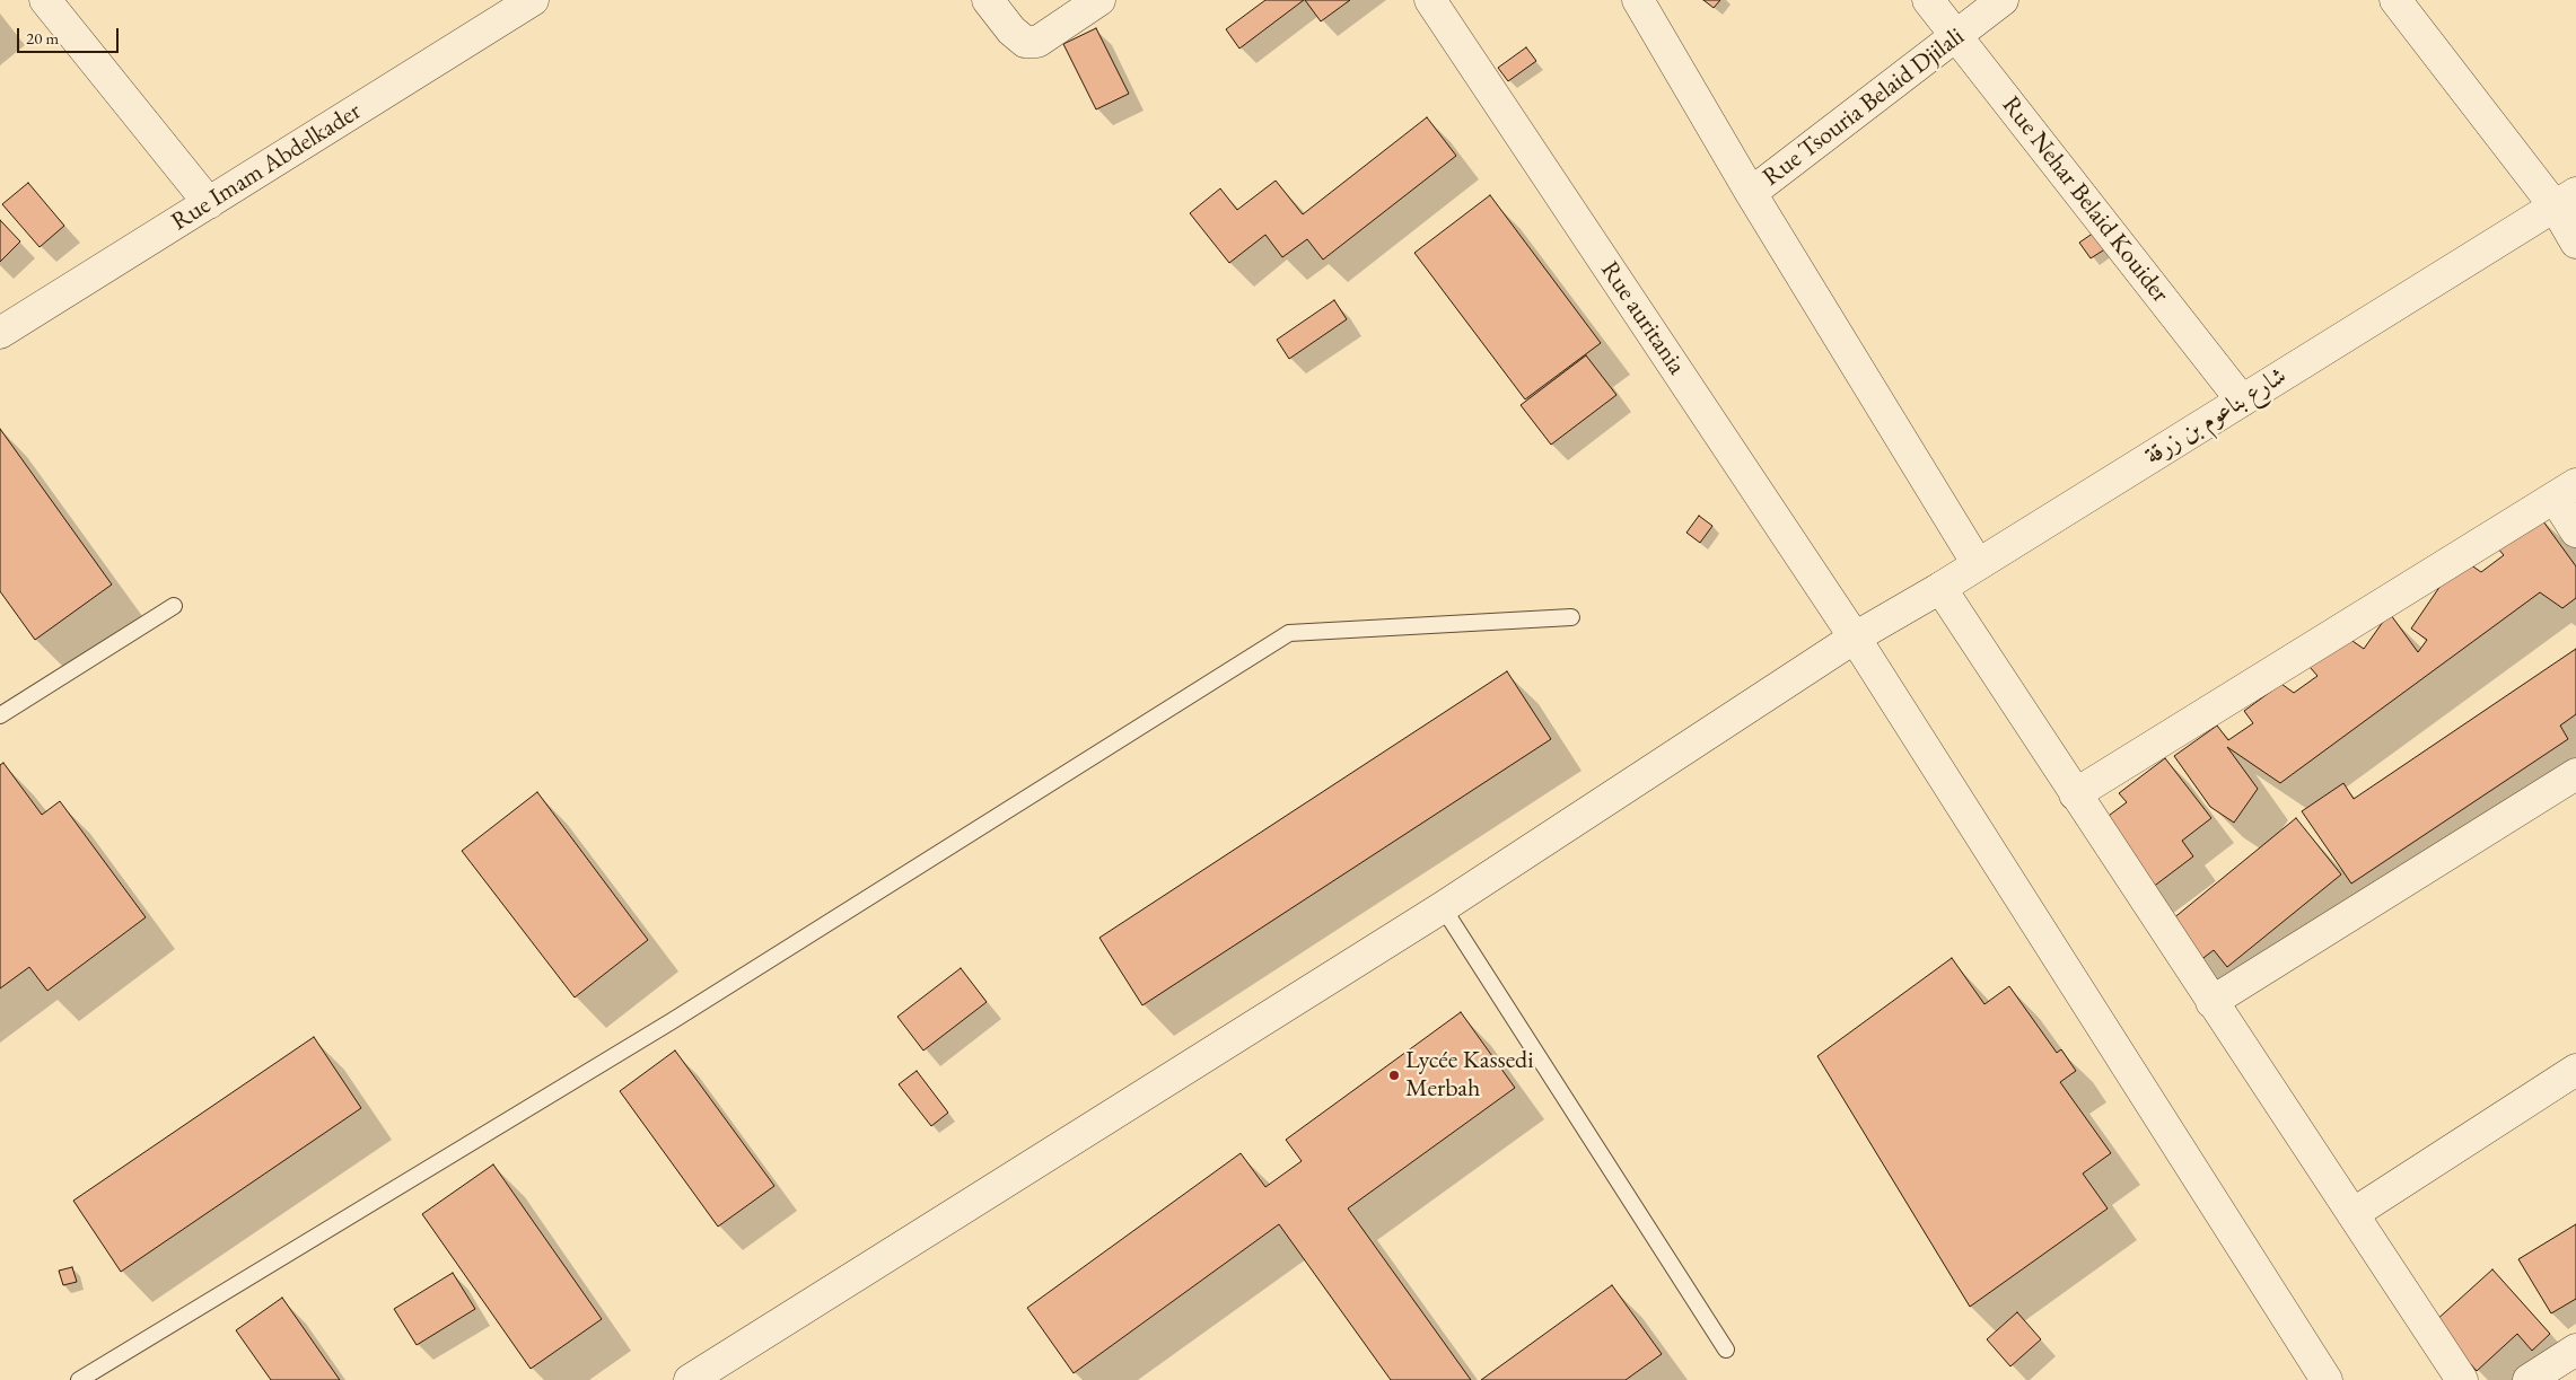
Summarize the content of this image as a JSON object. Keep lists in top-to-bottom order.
{
  "streets": {
    "street": [
      "Rue Tsouria Belaid Djilali",
      "Rue Imam Abdelkader",
      "Rue Nehar Belaid Kouider",
      "Rue auritania",
      "شارع بناعوم بن زرقة"
    ]
  },
  "crossings": [
    ["Rue Tsouria Belaid Djilali", "Rue Nehar Belaid Kouider"],
    ["Rue Nehar Belaid Kouider", "شارع بناعوم بن زرقة"],
    ["Rue auritania", "شارع بناعوم بن زرقة"]
  ],
  "places": ["Lycée Kassedi Merbah"],
  "scale_bar": "20 m"
}
